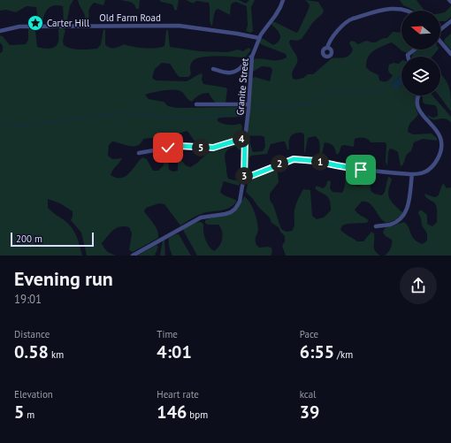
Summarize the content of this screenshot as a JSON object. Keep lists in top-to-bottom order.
{
  "streets": {
    "street": ["Old Farm Road", "Granite Street"]
  },
  "crossings": [
    ["Old Farm Road", "Granite Street"]
  ],
  "places": {
    "place": ["Carter Hill"]
  },
  "scale_bar": "200 m",
  "north": "left",
  "page": {
    "pins": [
      "4",
      "5",
      "1",
      "2",
      "3"
    ],
    "scale": "200 m",
    "heading": ["Evening run", "19:01"],
    "stats": [
      ["Distance", "0.58 km"],
      ["Time", "4:01"],
      ["Pace", "6:55 /km"],
      ["Elevation", "5 m"],
      ["Heart rate", "146 bpm"],
      ["kcal", "39"]
    ]
  }
}
